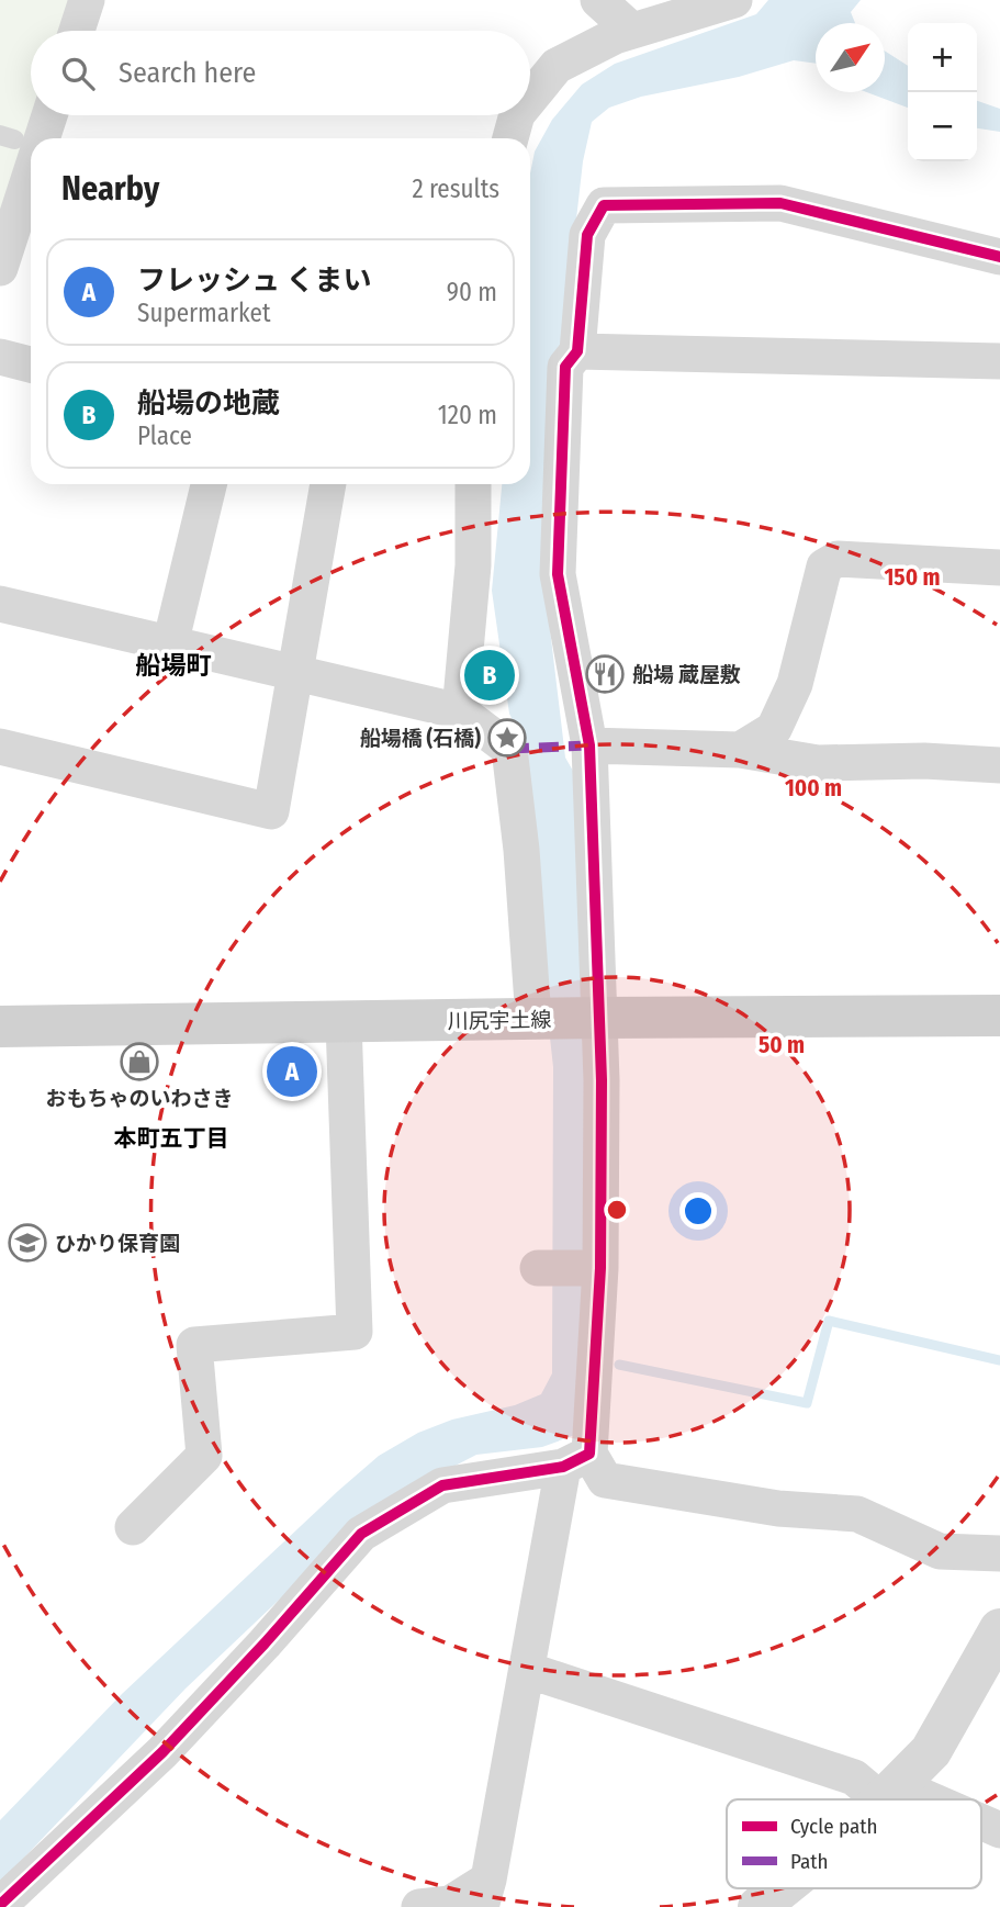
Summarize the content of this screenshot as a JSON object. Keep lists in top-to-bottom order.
{
  "streets": {
    "main road": ["川尻宇土線"]
  },
  "districts": ["船場町", "本町五丁目"],
  "places": {
    "restaurant": ["船場 蔵屋敷"],
    "place": ["船場橋 (石橋)"],
    "shop": ["おもちゃのいわさき"],
    "school or university": ["ひかり保育園"]
  },
  "legend": ["Cycle path", "Path"],
  "north": "top right",
  "page": {
    "map_buttons": ["+", "−"],
    "search": "Search here",
    "heading": ["Nearby", "2 results"],
    "list": [
      {
        "mark": "A",
        "name": "フレッシュ くまい",
        "note": "Supermarket",
        "value": "90 m"
      },
      {
        "mark": "B",
        "name": "船場の地蔵",
        "note": "Place",
        "value": "120 m"
      }
    ],
    "pins": ["B", "A"]
  },
  "rings": ["150 m", "100 m", "50 m"]
}
